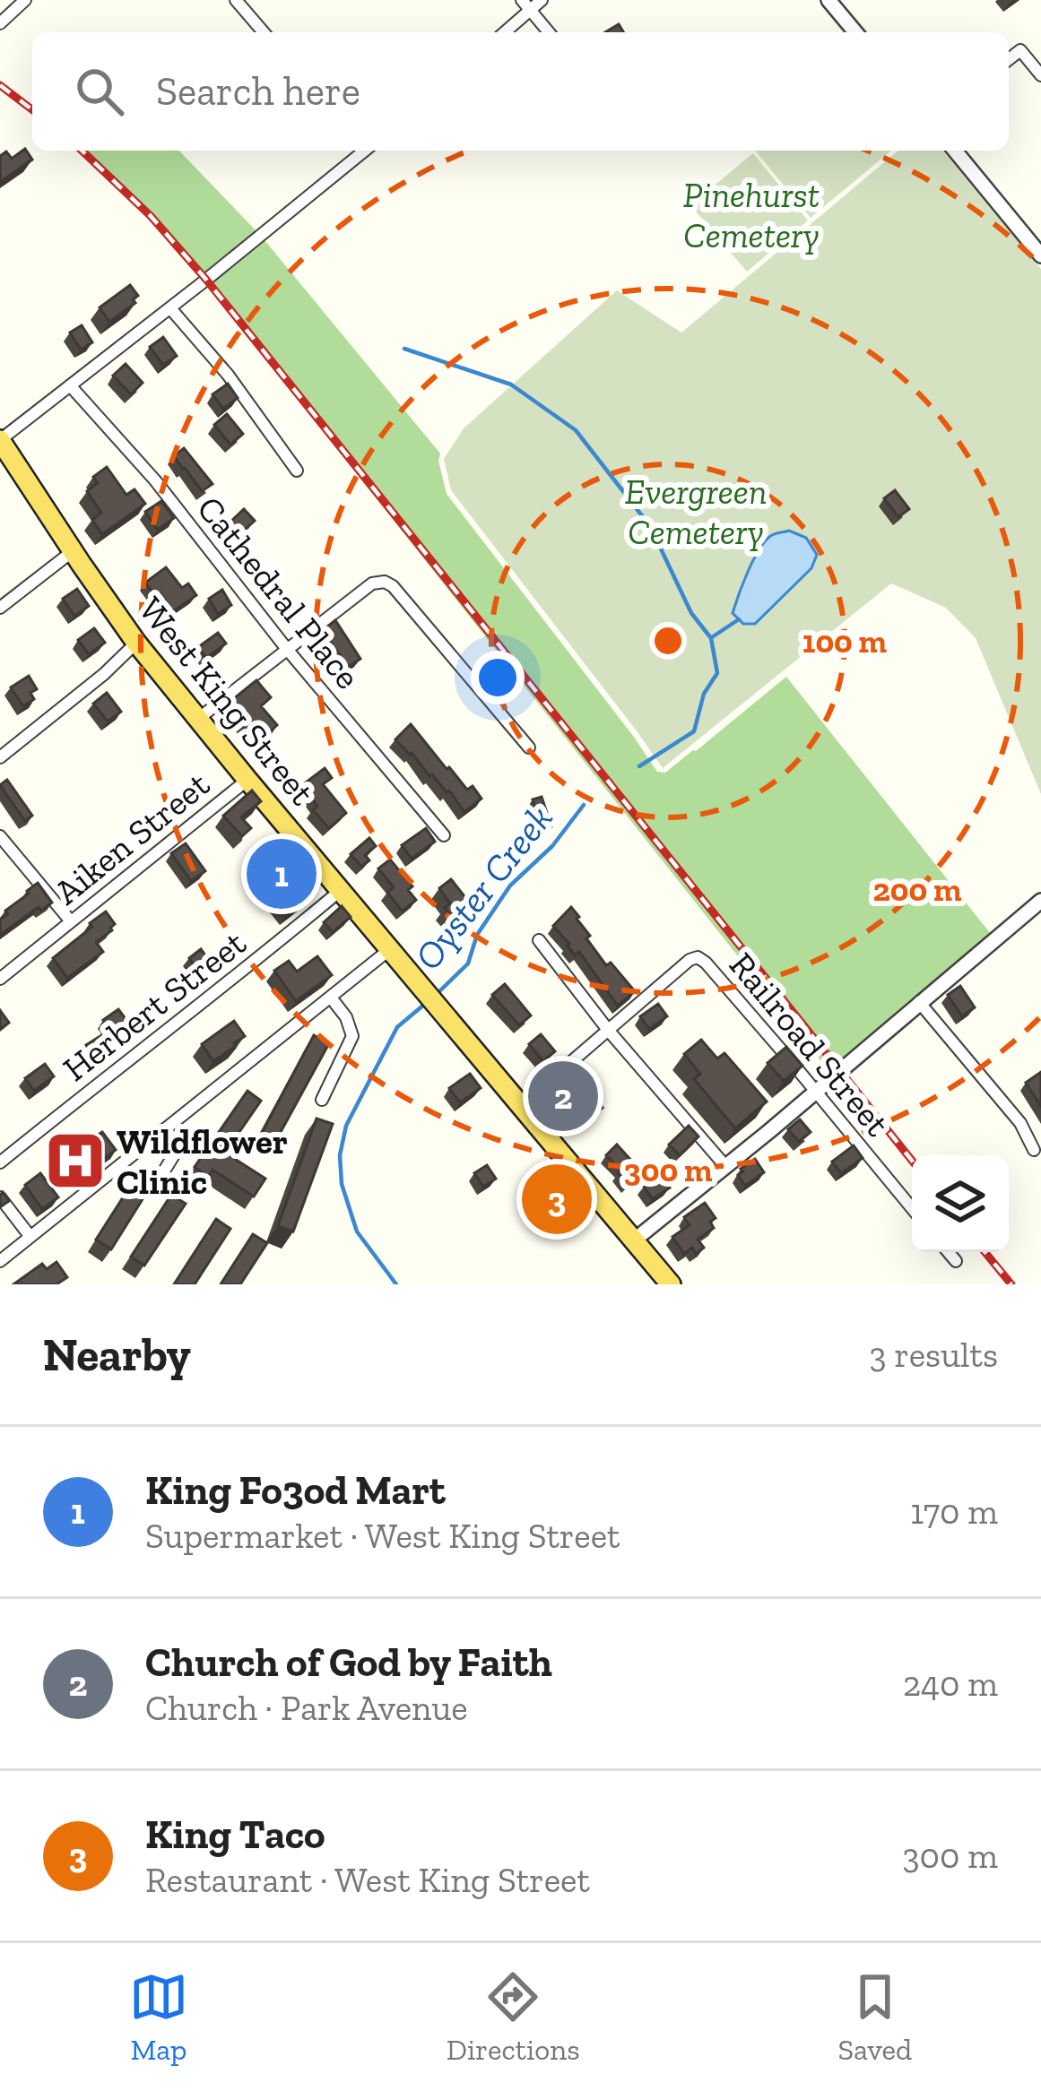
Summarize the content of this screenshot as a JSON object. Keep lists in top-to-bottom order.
{
  "streets": {
    "main road": ["West King Street"],
    "street": [
      "Cathedral Place",
      "Aiken Street",
      "Herbert Street",
      "Railroad Street"
    ]
  },
  "crossings": [
    ["West King Street", "Aiken Street"],
    ["West King Street", "Herbert Street"]
  ],
  "water": ["Oyster Creek"],
  "parks": ["Pinehurst Cemetery", "Evergreen Cemetery"],
  "places": {
    "hospital": ["Wildflower Clinic"]
  },
  "page": {
    "search": "Search here",
    "pins": ["1", "2", "3"],
    "heading": ["Nearby", "3 results"],
    "list": [
      {
        "mark": "1",
        "name": "King Fo3od Mart",
        "note": "Supermarket · West King Street",
        "value": "170 m"
      },
      {
        "mark": "2",
        "name": "Church of God by Faith",
        "note": "Church · Park Avenue",
        "value": "240 m"
      },
      {
        "mark": "3",
        "name": "King Taco",
        "note": "Restaurant · West King Street",
        "value": "300 m"
      }
    ],
    "nav": ["Map", "Directions", "Saved"]
  },
  "rings": ["100 m", "200 m", "300 m"]
}
